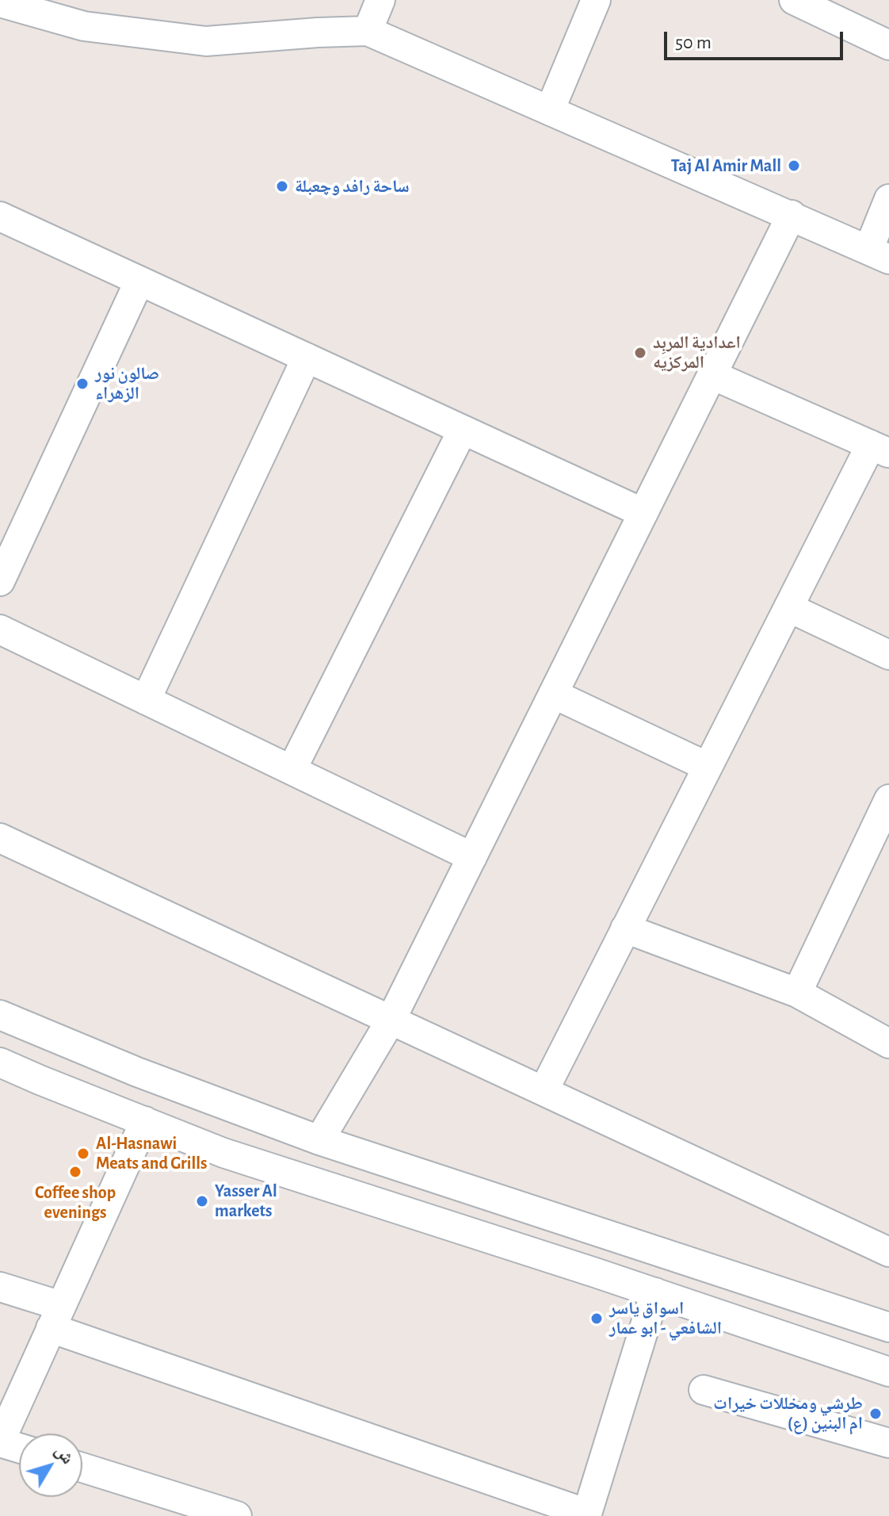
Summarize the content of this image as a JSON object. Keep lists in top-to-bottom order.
{
  "places": [
    "Taj Al Amir Mall",
    "ساحة رافد وچعبلة",
    "اعدادية المربِد المركزيه",
    "صالون نور الزهراء",
    "Al-Hasnawi Meats and Grills",
    "Coffee shop evenings",
    "Yasser Al markets",
    "اسواق ياسر الشافعي - ابو عمار",
    "طرشي ومخللات خيرات ام البنين (ع)"
  ],
  "scale_bar": "50 m",
  "north": "top right"
}
